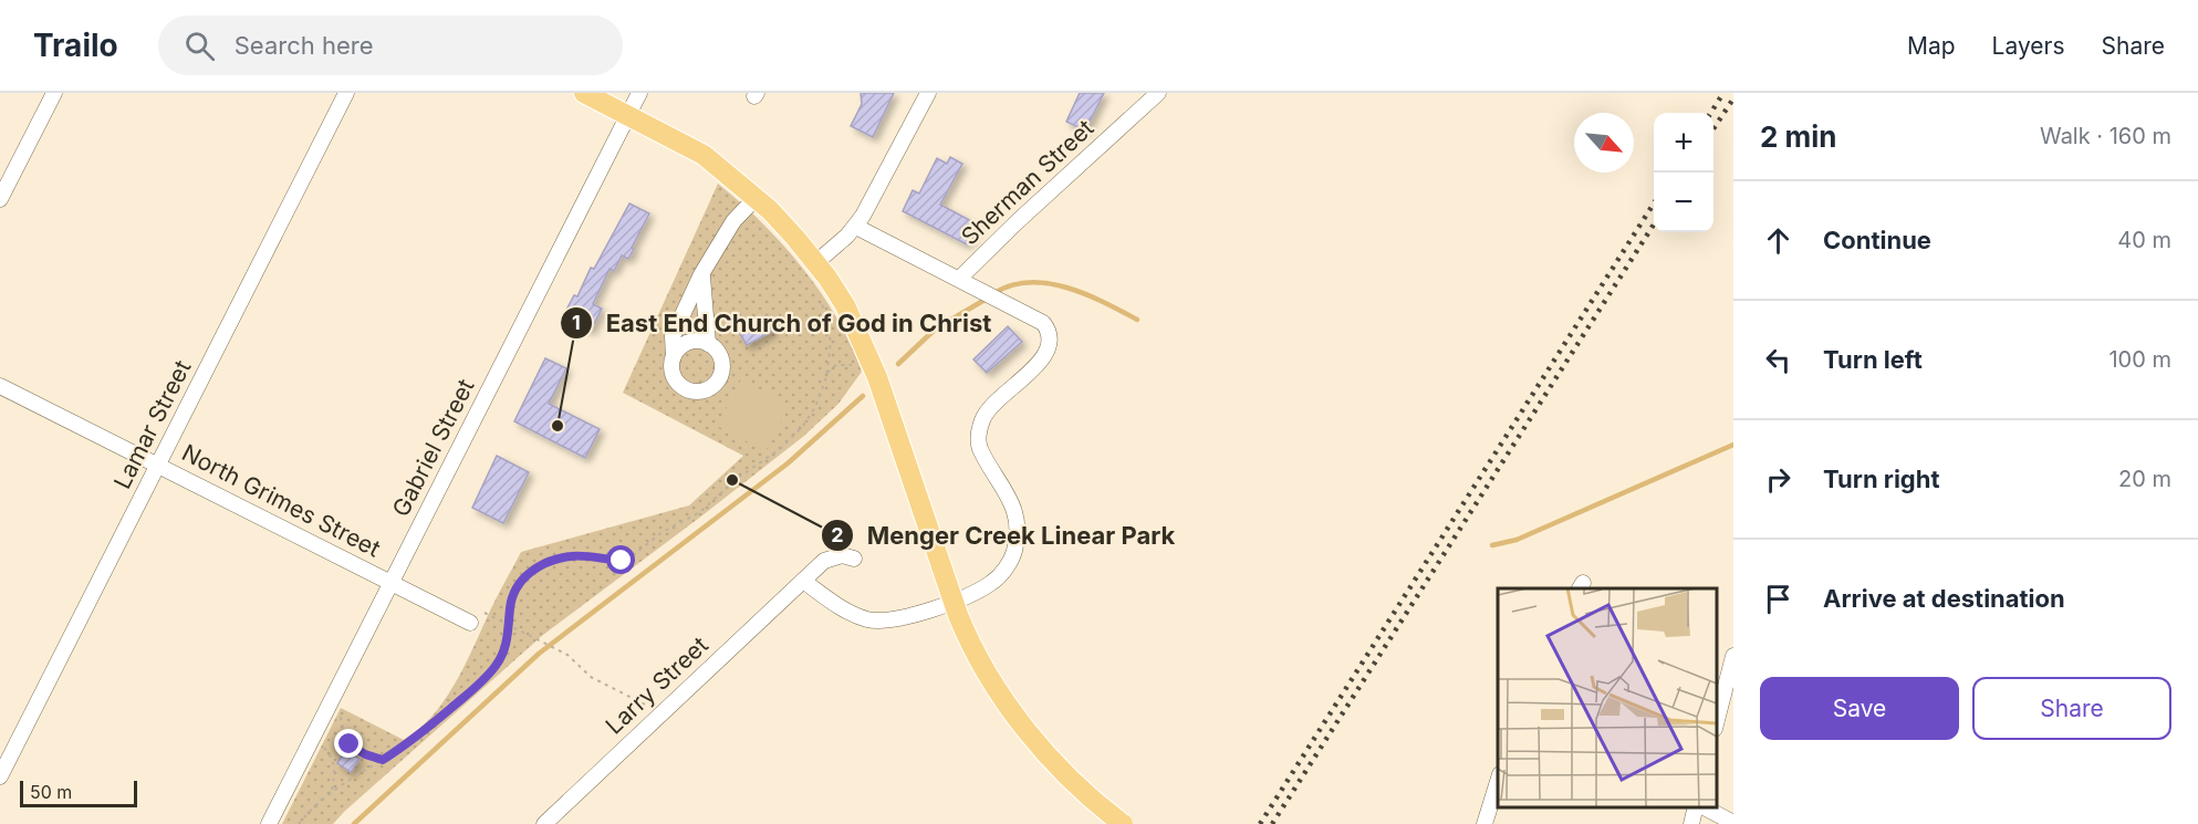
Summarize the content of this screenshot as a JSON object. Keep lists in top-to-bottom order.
{
  "streets": {
    "street": [
      "Sherman Street",
      "Lamar Street",
      "Gabriel Street",
      "North Grimes Street",
      "Larry Street"
    ]
  },
  "crossings": [
    ["Lamar Street", "North Grimes Street"],
    ["Gabriel Street", "North Grimes Street"]
  ],
  "places": ["East End Church of God in Christ", "Menger Creek Linear Park"],
  "scale_bar": "50 m",
  "north": "bottom right",
  "page": {
    "header": "Trailo",
    "search": "Search here",
    "nav": ["Map", "Layers", "Share"],
    "heading": ["2 min", "Walk · 160 m"],
    "map_buttons": ["+", "−"],
    "list": [
      ["Continue", "40 m"],
      ["Turn left", "100 m"],
      ["Turn right", "20 m"],
      "Arrive at destination"
    ],
    "buttons": ["Save", "Share"],
    "scale": "50 m"
  }
}
